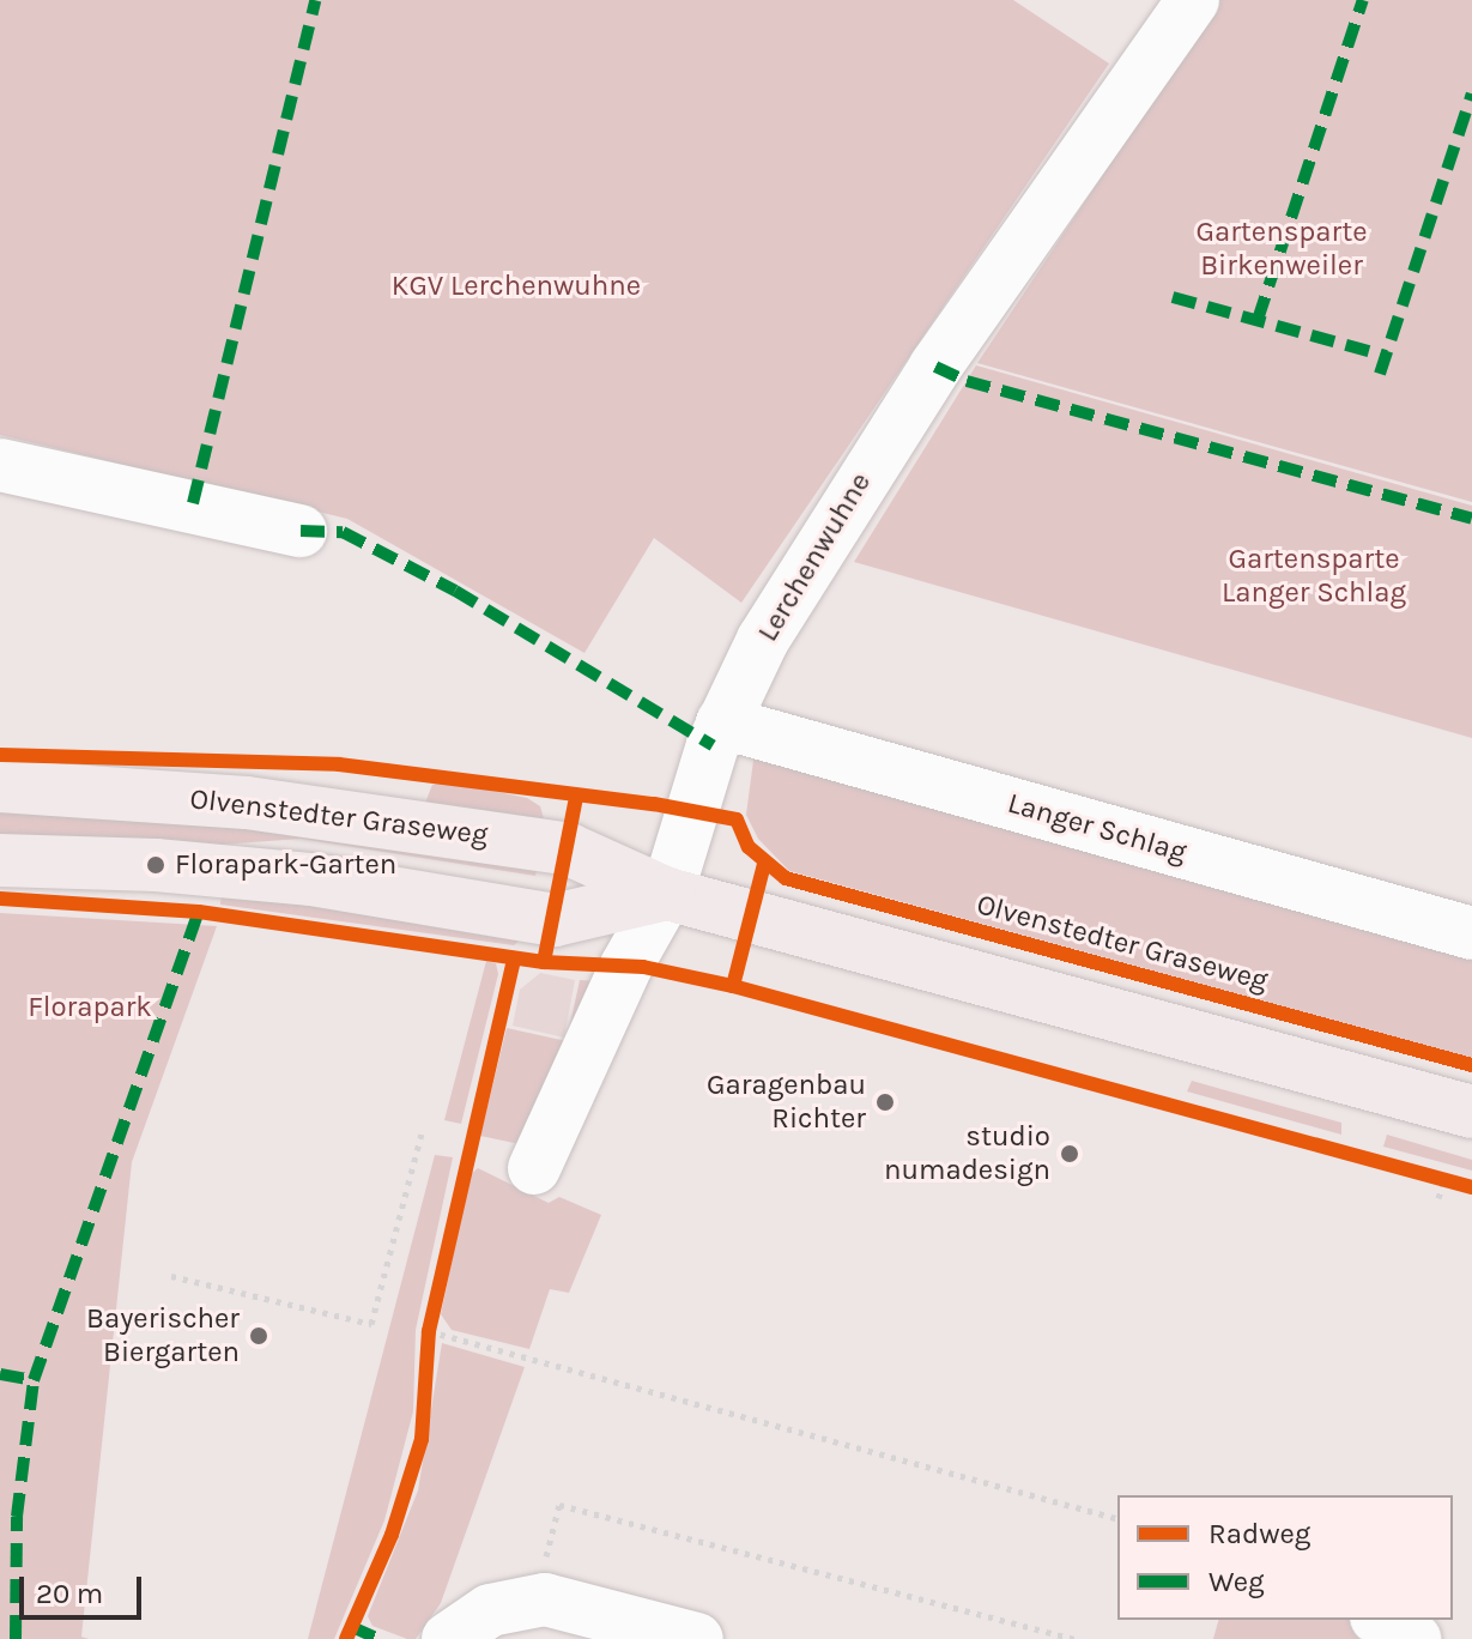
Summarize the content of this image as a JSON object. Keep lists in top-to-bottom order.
{
  "streets": {
    "main road": ["Olvenstedter Graseweg"],
    "street": ["Lerchenwuhne", "Langer Schlag"]
  },
  "crossings": [
    ["Lerchenwuhne", "Olvenstedter Graseweg"],
    ["Lerchenwuhne", "Langer Schlag"]
  ],
  "parks": [
    "Gartensparte Birkenweiler",
    "KGV Lerchenwuhne",
    "Gartensparte Langer Schlag",
    "Florapark"
  ],
  "places": [
    "Florapark-Garten",
    "Garagenbau Richter",
    "studio numadesign",
    "Bayerischer Biergarten"
  ],
  "legend": ["Radweg", "Weg"],
  "scale_bar": "20 m"
}
